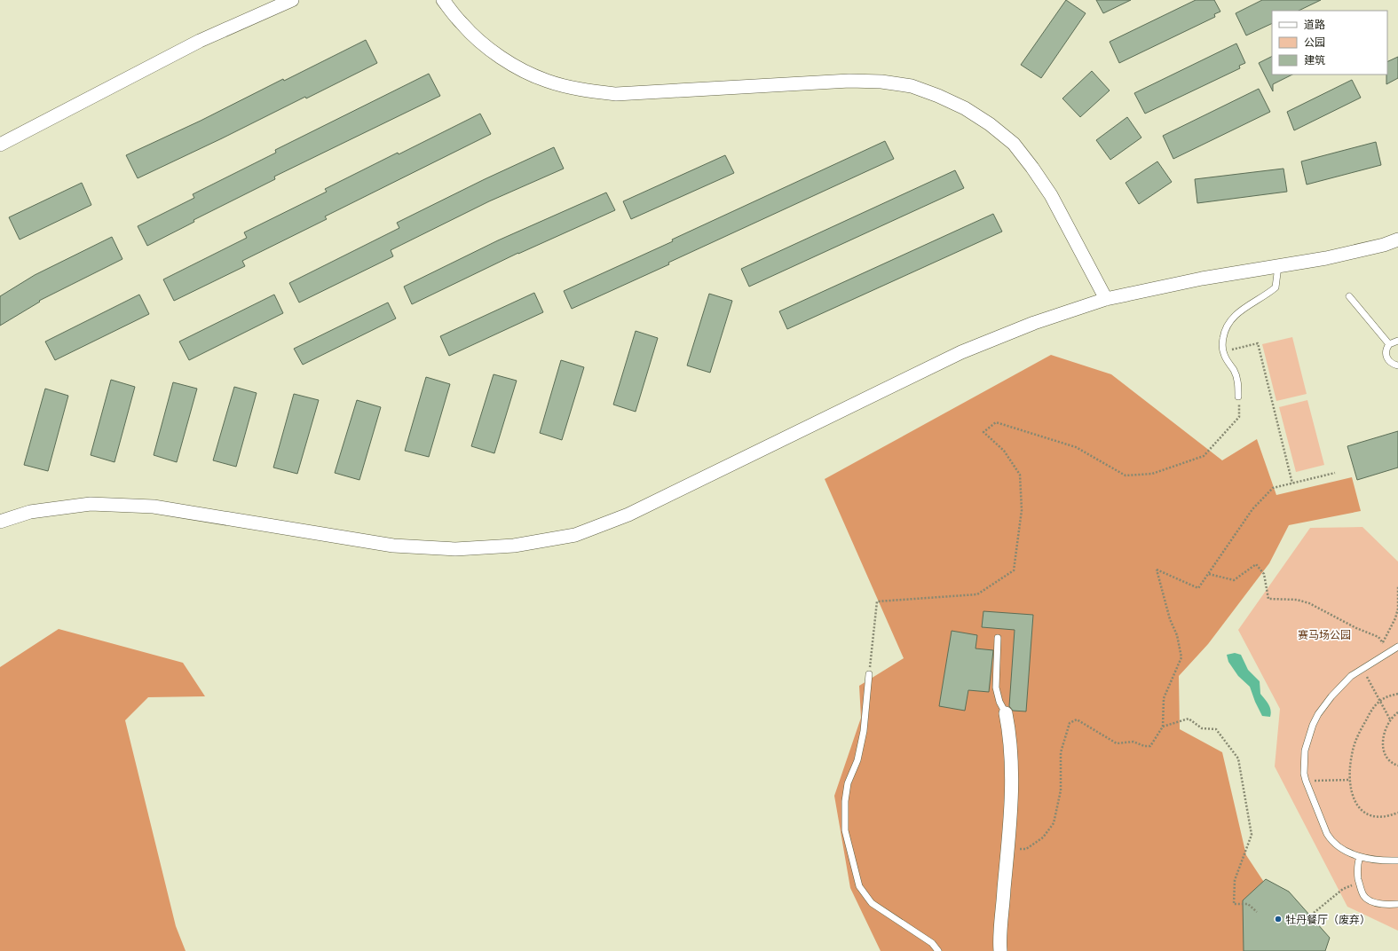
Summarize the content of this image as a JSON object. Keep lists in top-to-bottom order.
{
  "parks": ["赛马场公园"],
  "places": ["牡丹餐厅（废弃）"],
  "legend": ["道路", "公园", "建筑"]
}
